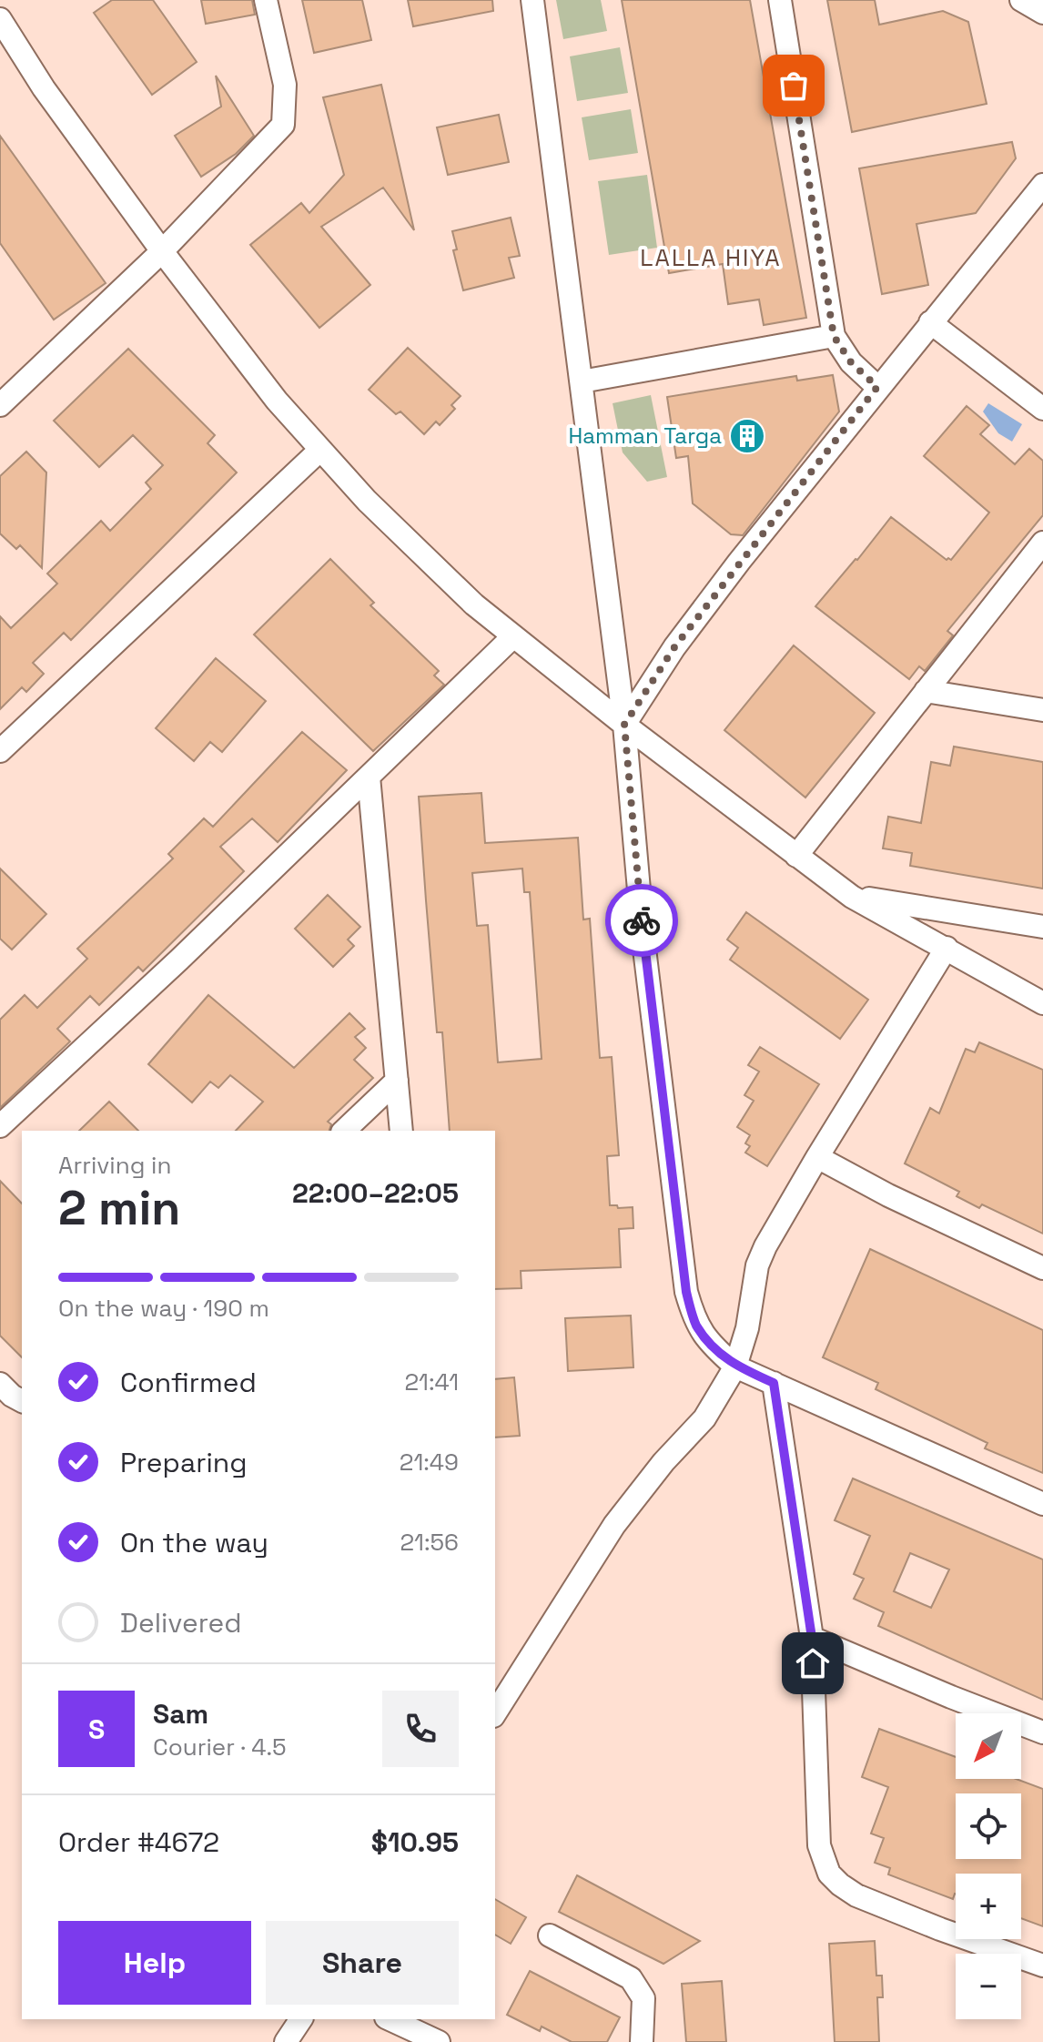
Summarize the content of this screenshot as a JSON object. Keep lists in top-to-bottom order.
{
  "districts": ["LALLA HIYA"],
  "places": {
    "building": ["Hamman Targa"]
  },
  "north": "bottom left",
  "page": {
    "heading": ["2 min", "Arriving in", "22:00–22:05"],
    "panel": [
      "Sam",
      "Courier · 4.5",
      "Order #4672",
      "$10.95"
    ],
    "bar": "On the way · 190 m",
    "list": [
      ["Confirmed", "21:41"],
      ["Preparing", "21:49"],
      ["On the way", "21:56"],
      "Delivered"
    ],
    "round": "S",
    "map_buttons": ["+", "−"],
    "buttons": ["Help", "Share"]
  }
}
